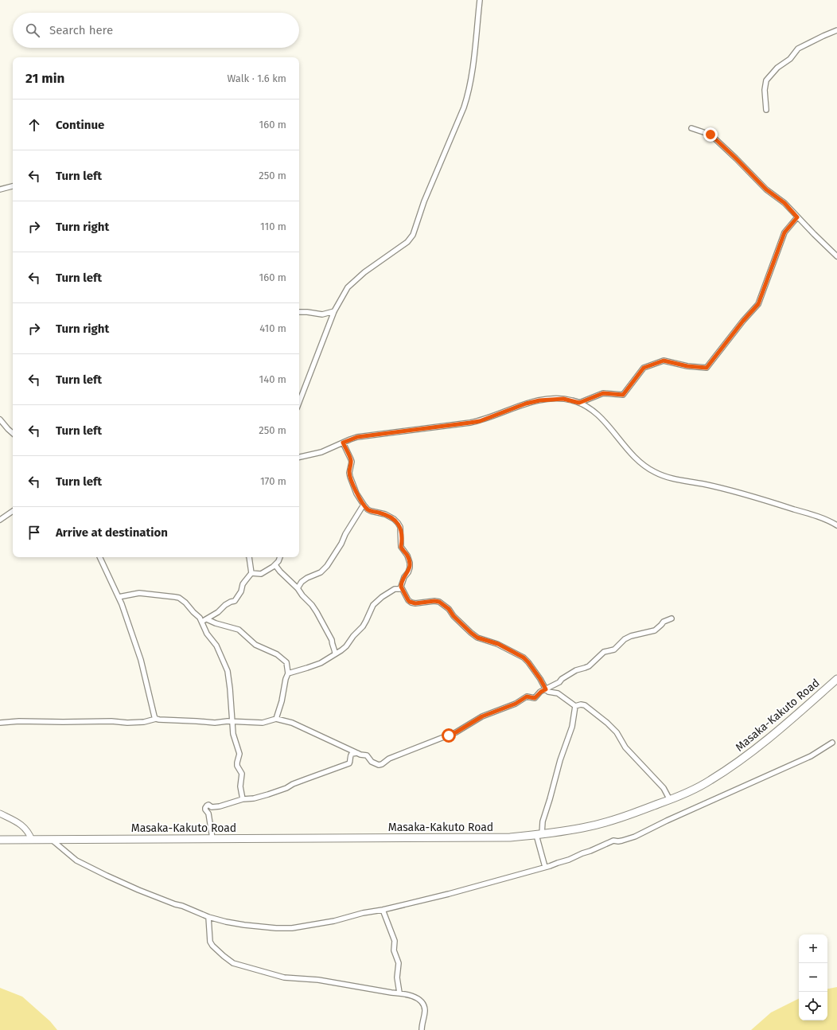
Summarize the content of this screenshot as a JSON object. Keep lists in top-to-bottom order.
{
  "streets": {
    "highway": ["Masaka-Kakuto Road"]
  },
  "page": {
    "search": "Search here",
    "heading": ["21 min", "Walk · 1.6 km"],
    "list": [
      ["Continue", "160 m"],
      ["Turn left", "250 m"],
      ["Turn right", "110 m"],
      ["Turn left", "160 m"],
      ["Turn right", "410 m"],
      ["Turn left", "140 m"],
      ["Turn left", "250 m"],
      ["Turn left", "170 m"],
      "Arrive at destination"
    ],
    "map_buttons": ["+", "−"]
  }
}
